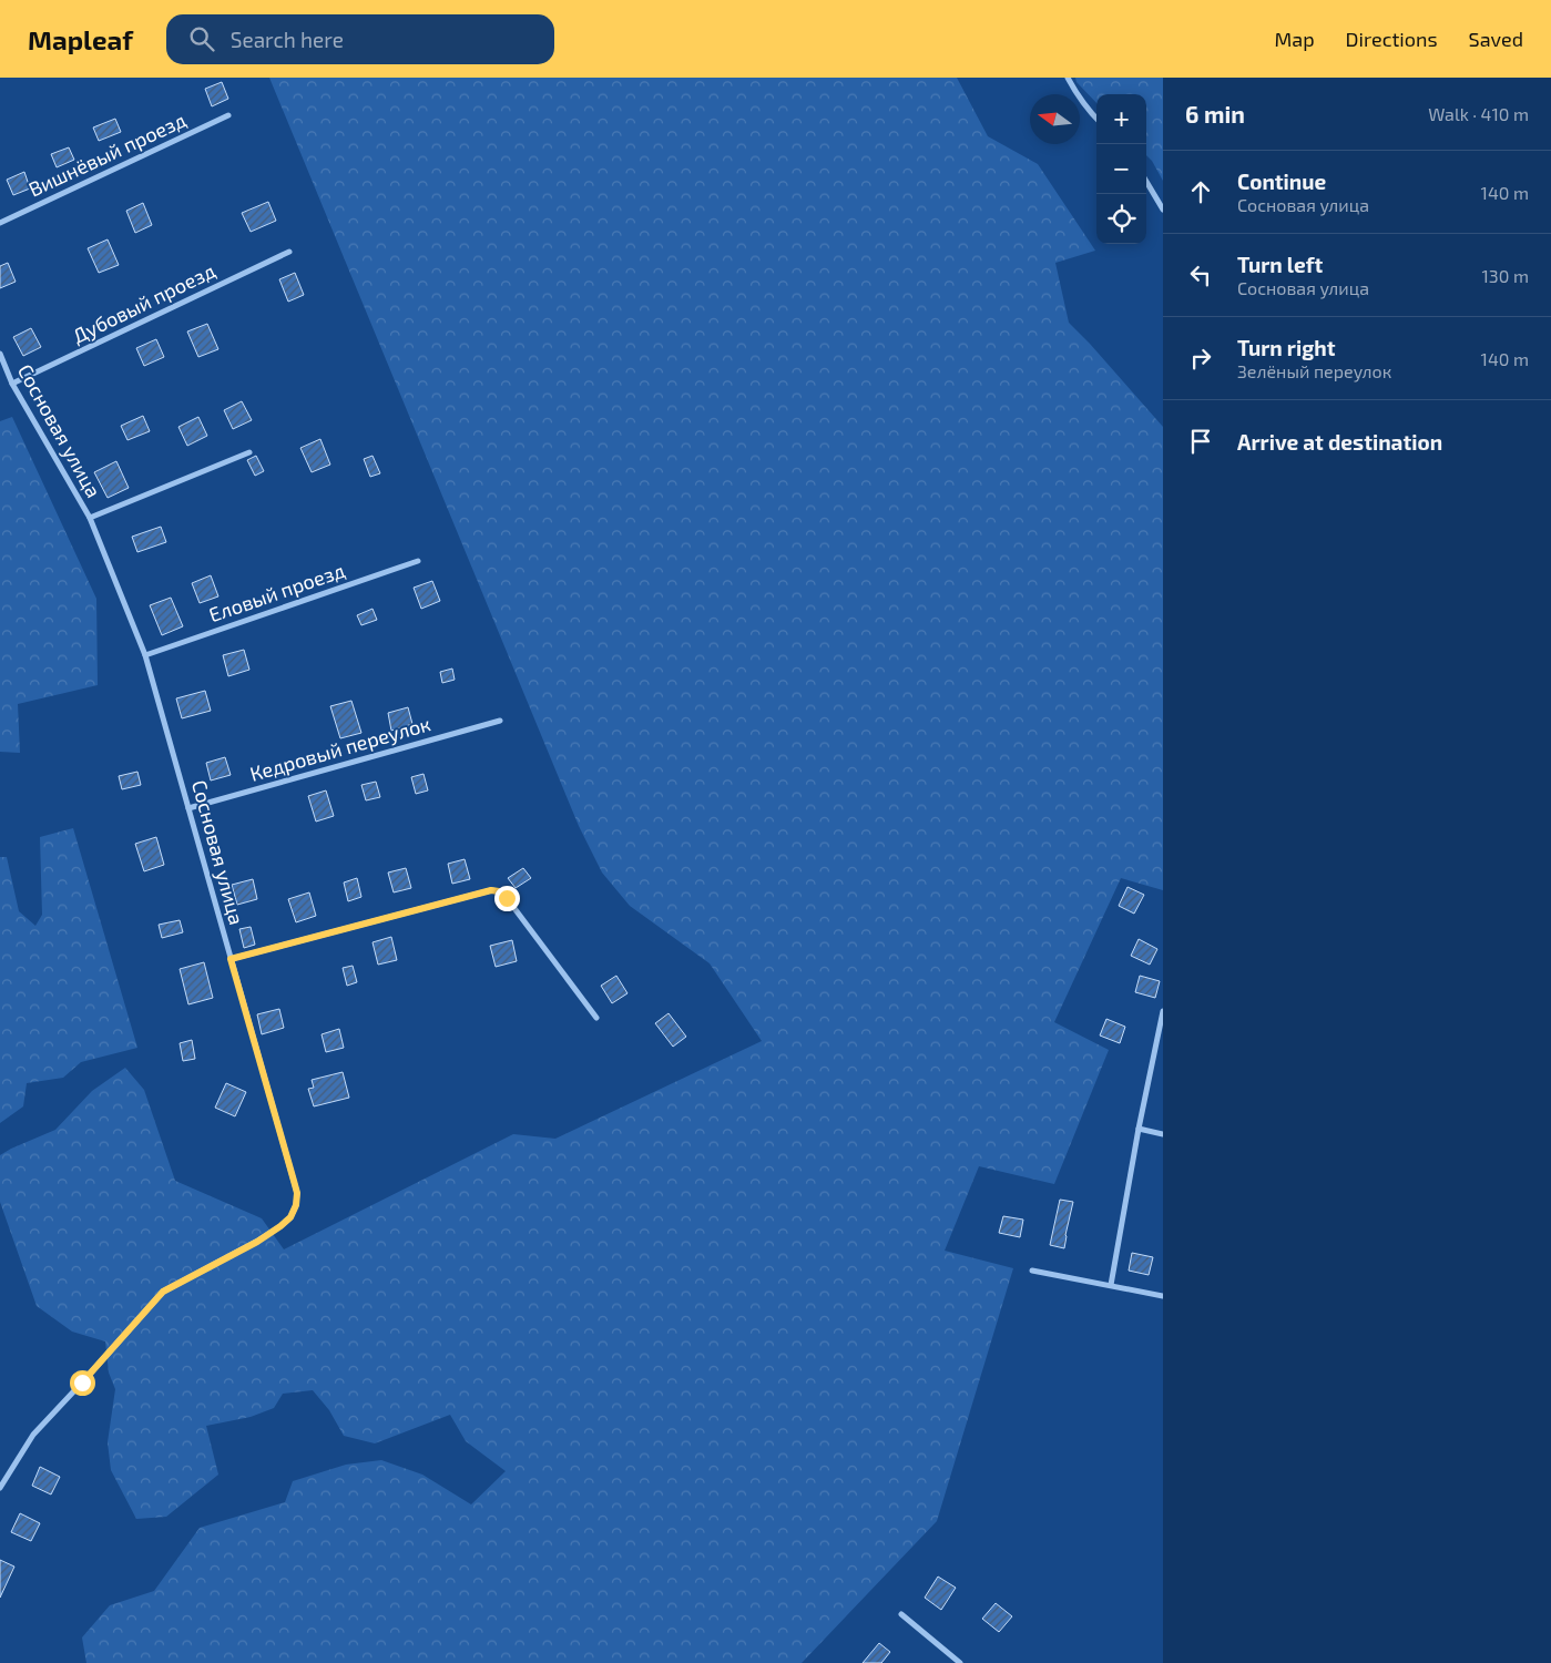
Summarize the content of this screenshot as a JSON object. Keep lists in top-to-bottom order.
{
  "streets": {
    "street": [
      "Вишнёвый проезд",
      "Дубовый проезд",
      "Сосновая улица",
      "Еловый проезд",
      "Кедровый переулок"
    ]
  },
  "crossings": [
    ["Дубовый проезд", "Сосновая улица"],
    ["Сосновая улица", "Еловый проезд"],
    ["Сосновая улица", "Кедровый переулок"]
  ],
  "north": "left",
  "page": {
    "header": "Mapleaf",
    "search": "Search here",
    "nav": ["Map", "Directions", "Saved"],
    "heading": ["6 min", "Walk · 410 m"],
    "map_buttons": ["+", "−"],
    "list": [
      ["Continue", "Сосновая улица", "140 m"],
      ["Turn left", "Сосновая улица", "130 m"],
      ["Turn right", "Зелёный переулок", "140 m"],
      "Arrive at destination"
    ]
  }
}
